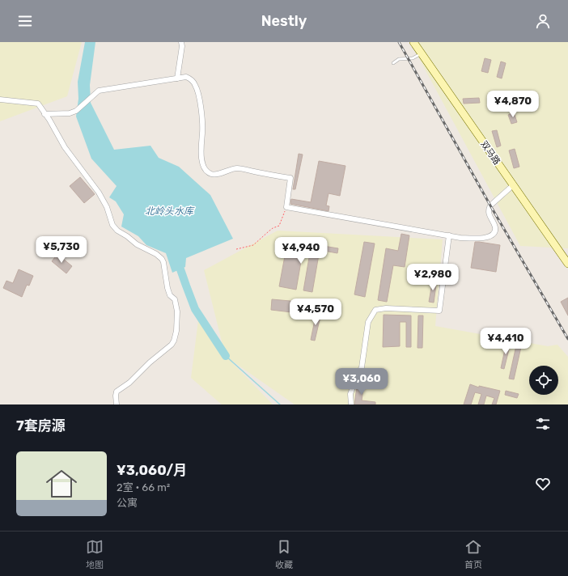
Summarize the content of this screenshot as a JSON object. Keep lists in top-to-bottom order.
{
  "streets": {
    "street": ["双马路"]
  },
  "water": ["北岭头水库"],
  "page": {
    "header": "Nestly",
    "price": [
      "¥4,870",
      "¥5,730",
      "¥4,940",
      "¥2,980",
      "¥4,570",
      "¥4,410",
      "¥3,060"
    ],
    "heading": "7套房源",
    "list": [
      {
        "name": "¥3,060/月",
        "note": "2室 · 66 m² · 公寓"
      }
    ],
    "tabs": ["地图", "收藏", "首页"]
  }
}
